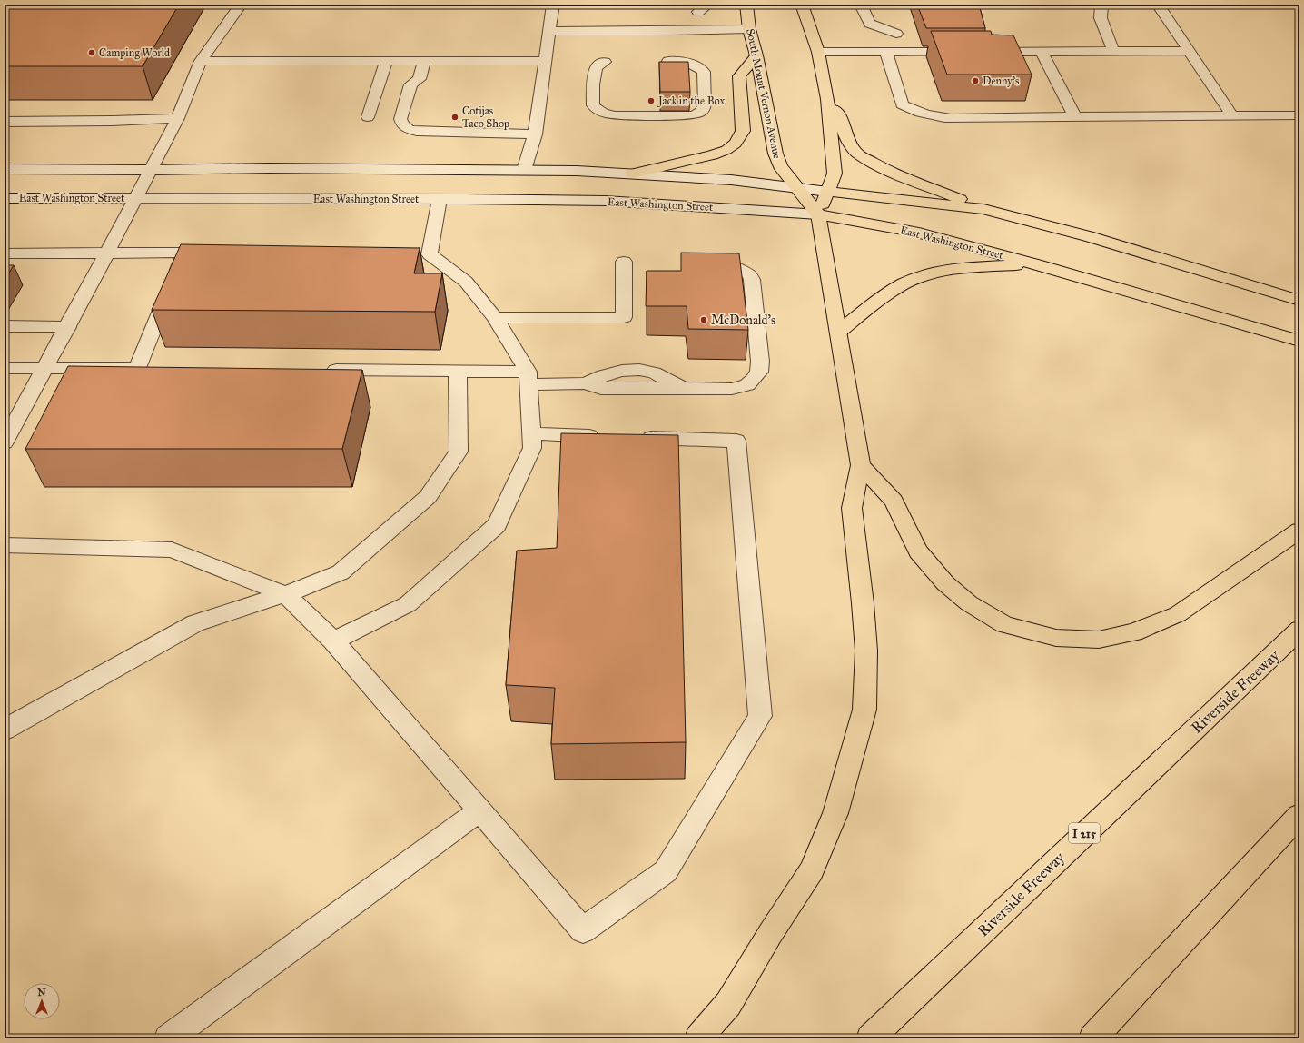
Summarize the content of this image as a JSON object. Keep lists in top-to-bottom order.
{
  "streets": {
    "main road": [
      "South Mount Vernon Avenue",
      "East Washington Street",
      "Riverside Freeway",
      "I 215"
    ]
  },
  "crossings": [
    ["South Mount Vernon Avenue", "East Washington Street"]
  ],
  "places": [
    "Camping World",
    "Denny's",
    "Jack in the Box",
    "Cotijas Taco Shop",
    "McDonald's"
  ],
  "north": "top"
}
